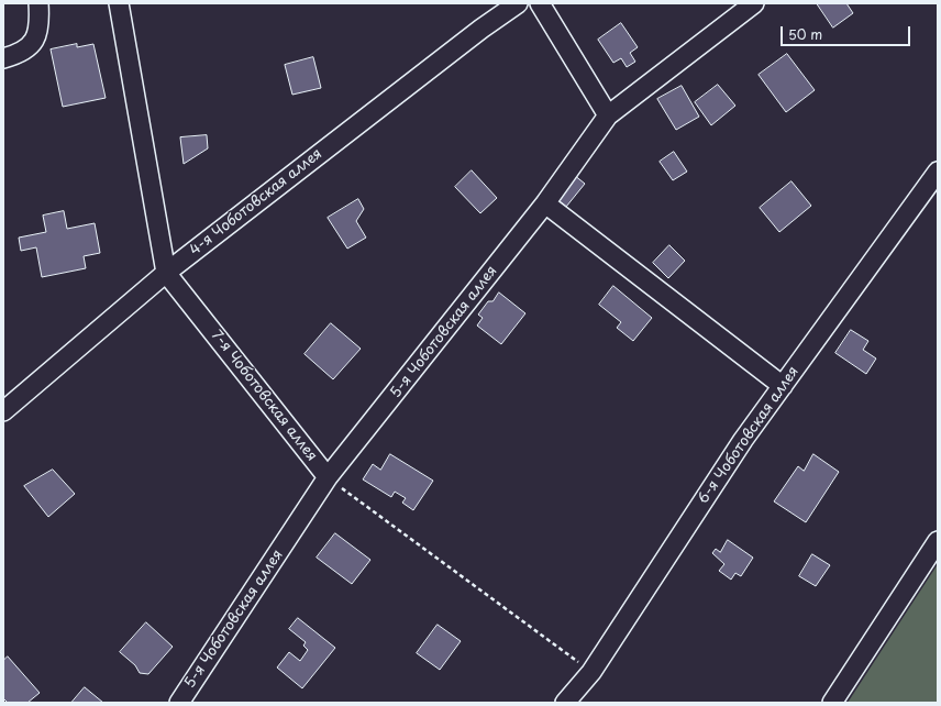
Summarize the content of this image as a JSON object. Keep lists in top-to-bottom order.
{
  "streets": {
    "street": [
      "4-я Чоботовская аллея",
      "5-я Чоботовская аллея",
      "7-я Чоботовская аллея",
      "6-я Чоботовская аллея"
    ]
  },
  "crossings": [
    ["4-я Чоботовская аллея", "7-я Чоботовская аллея"],
    ["5-я Чоботовская аллея", "7-я Чоботовская аллея"]
  ],
  "scale_bar": "50 m"
}
